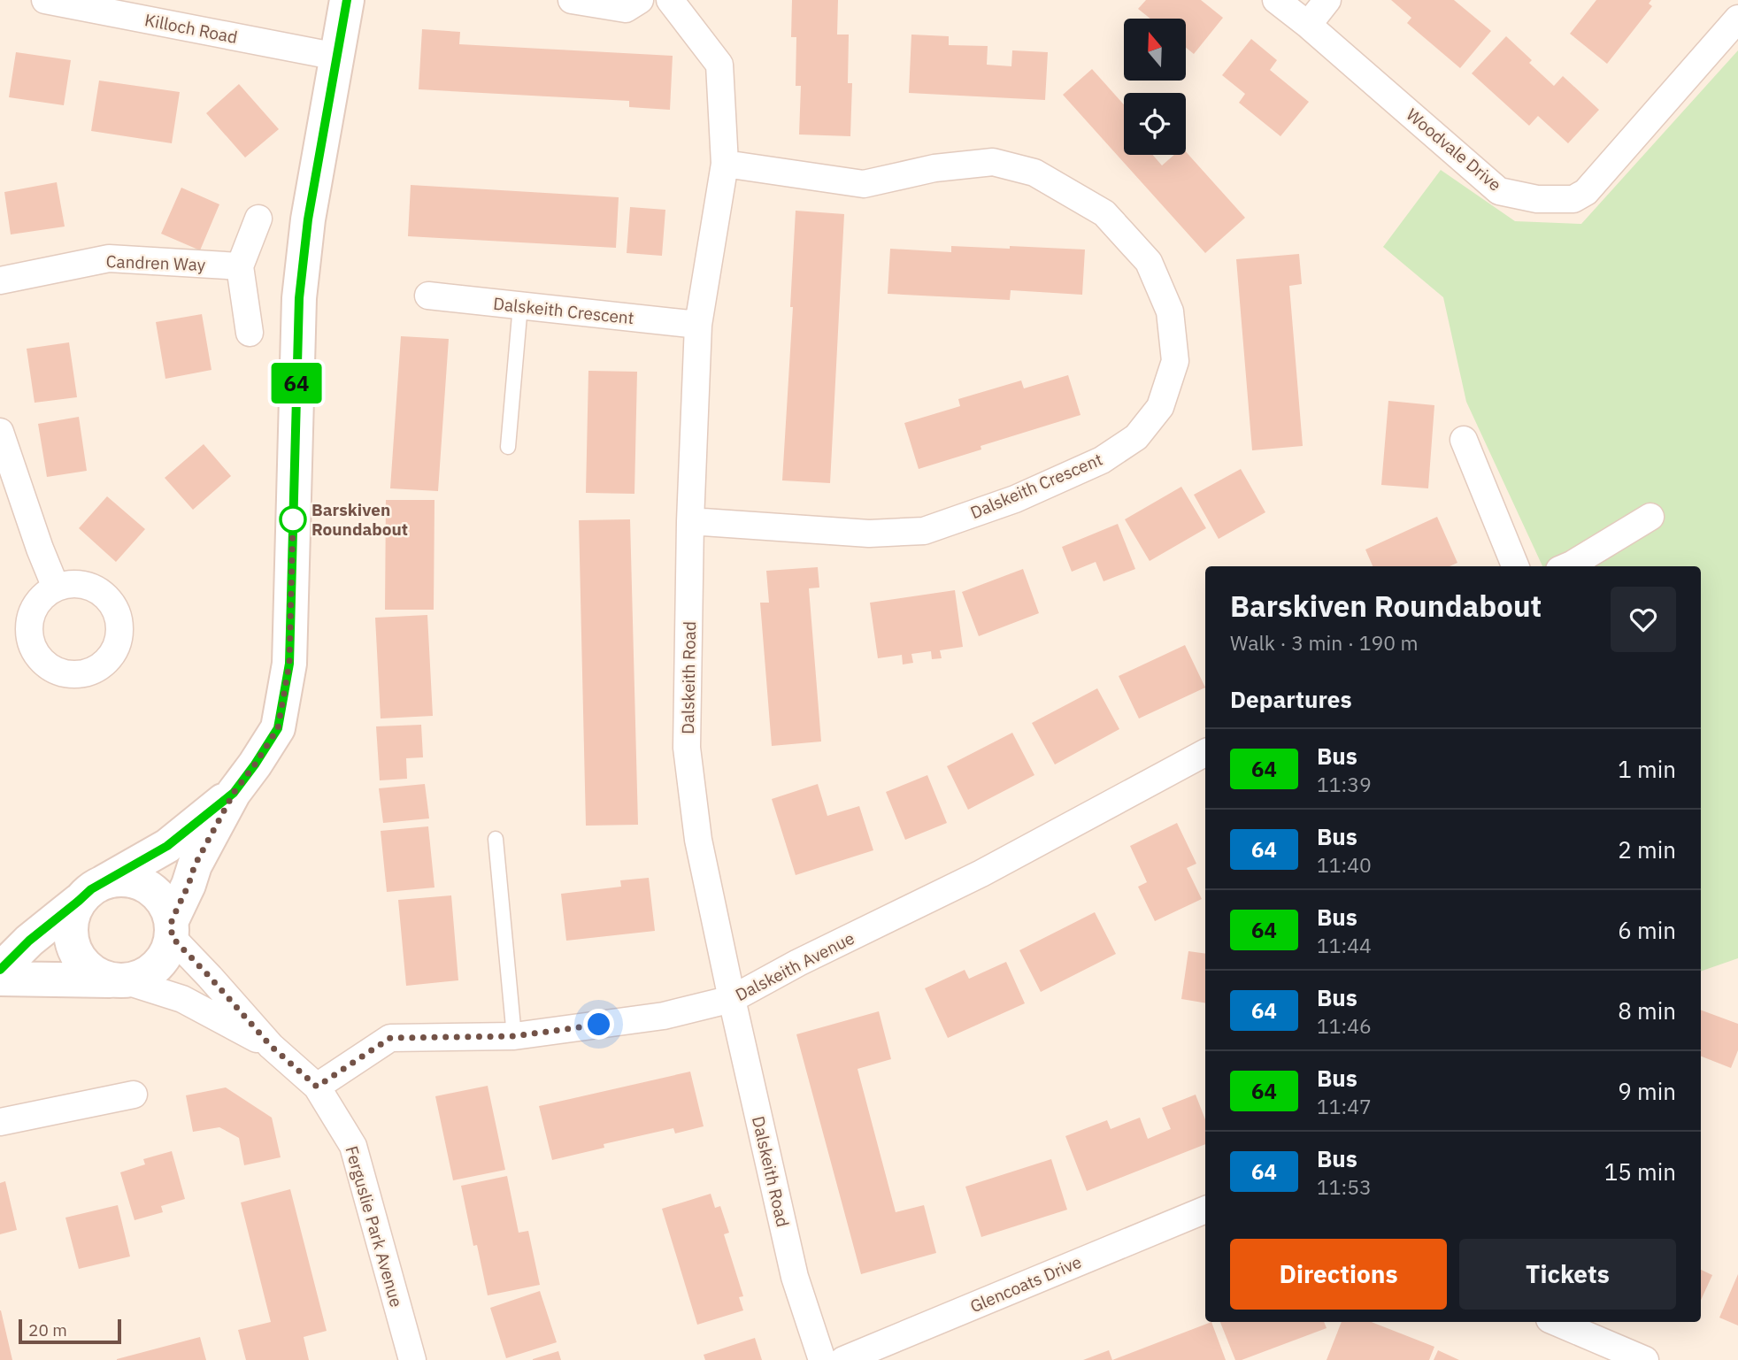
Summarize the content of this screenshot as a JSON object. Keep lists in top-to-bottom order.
{
  "streets": {
    "street": [
      "Killoch Road",
      "Woodvale Drive",
      "Candren Way",
      "Dalskeith Crescent",
      "Dalskeith Road",
      "Dalskeith Avenue",
      "Ferguslie Park Avenue",
      "Glencoats Drive"
    ]
  },
  "crossings": [
    ["Dalskeith Crescent", "Dalskeith Road"],
    ["Dalskeith Road", "Dalskeith Avenue"],
    ["Dalskeith Avenue", "Ferguslie Park Avenue"]
  ],
  "places": ["Barskiven Roundabout"],
  "lines": ["bus line 64"],
  "scale_bar": "20 m",
  "north": "top",
  "page": {
    "on_map": "64",
    "heading": [
      ["Barskiven Roundabout", "Walk · 3 min · 190 m"],
      "Departures"
    ],
    "list": [
      {
        "mark": "64",
        "name": "Bus",
        "note": "11:39",
        "value": "1 min"
      },
      {
        "mark": "64",
        "name": "Bus",
        "note": "11:40",
        "value": "2 min"
      },
      {
        "mark": "64",
        "name": "Bus",
        "note": "11:44",
        "value": "6 min"
      },
      {
        "mark": "64",
        "name": "Bus",
        "note": "11:46",
        "value": "8 min"
      },
      {
        "mark": "64",
        "name": "Bus",
        "note": "11:47",
        "value": "9 min"
      },
      {
        "mark": "64",
        "name": "Bus",
        "note": "11:53",
        "value": "15 min"
      }
    ],
    "buttons": ["Directions", "Tickets"],
    "scale": "20 m"
  }
}
